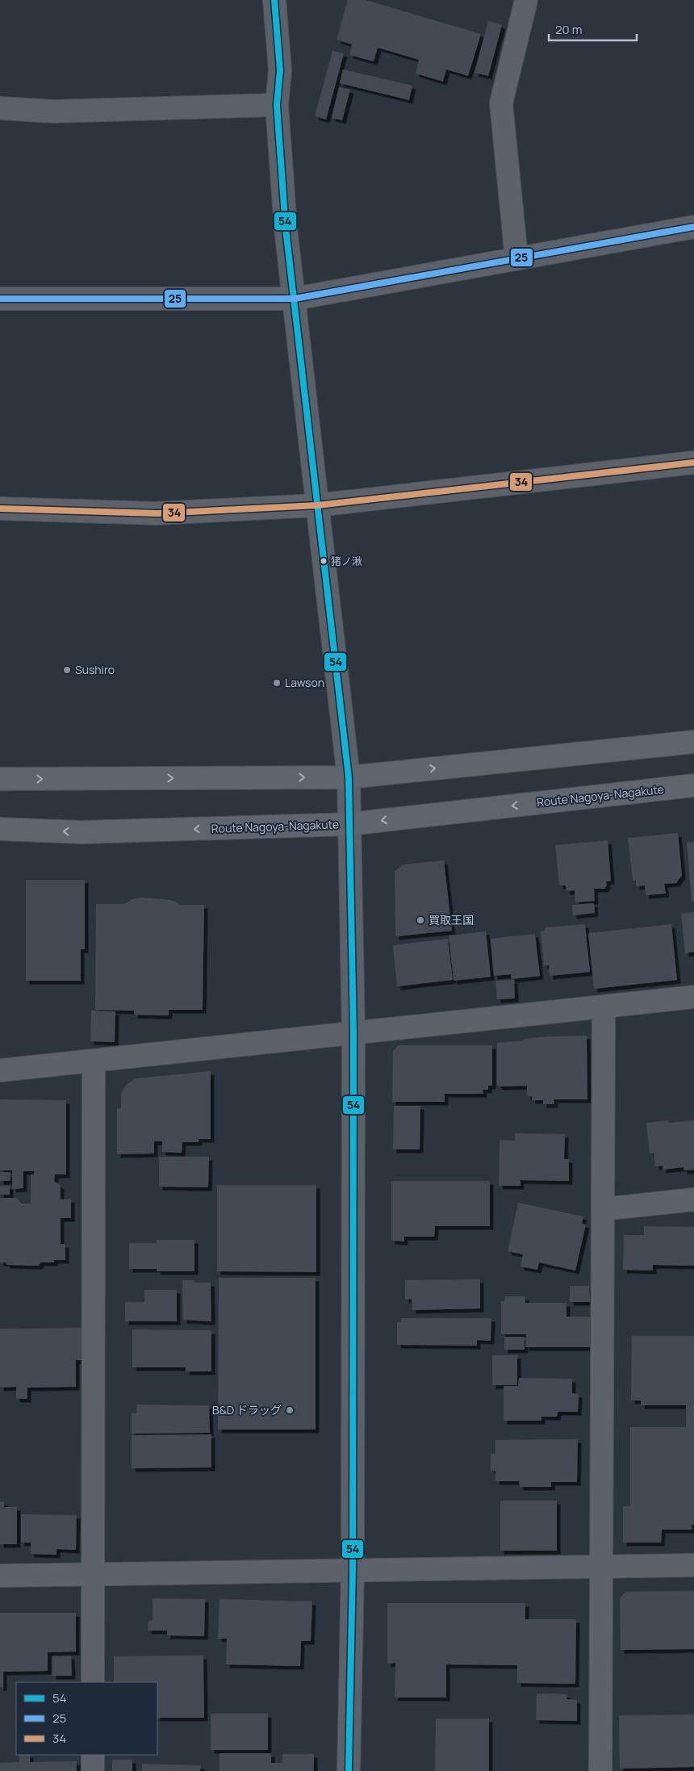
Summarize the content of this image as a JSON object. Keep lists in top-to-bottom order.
{
  "streets": {
    "main road": ["Route Nagoya-Nagakute"]
  },
  "places": [
    "猪ノ湫",
    "Sushiro",
    "Lawson",
    "買取王国",
    "B&D ドラッグ"
  ],
  "lines": ["transit line 54", "transit line 25", "transit line 34"],
  "legend": ["54", "25", "34"],
  "scale_bar": "20 m"
}
